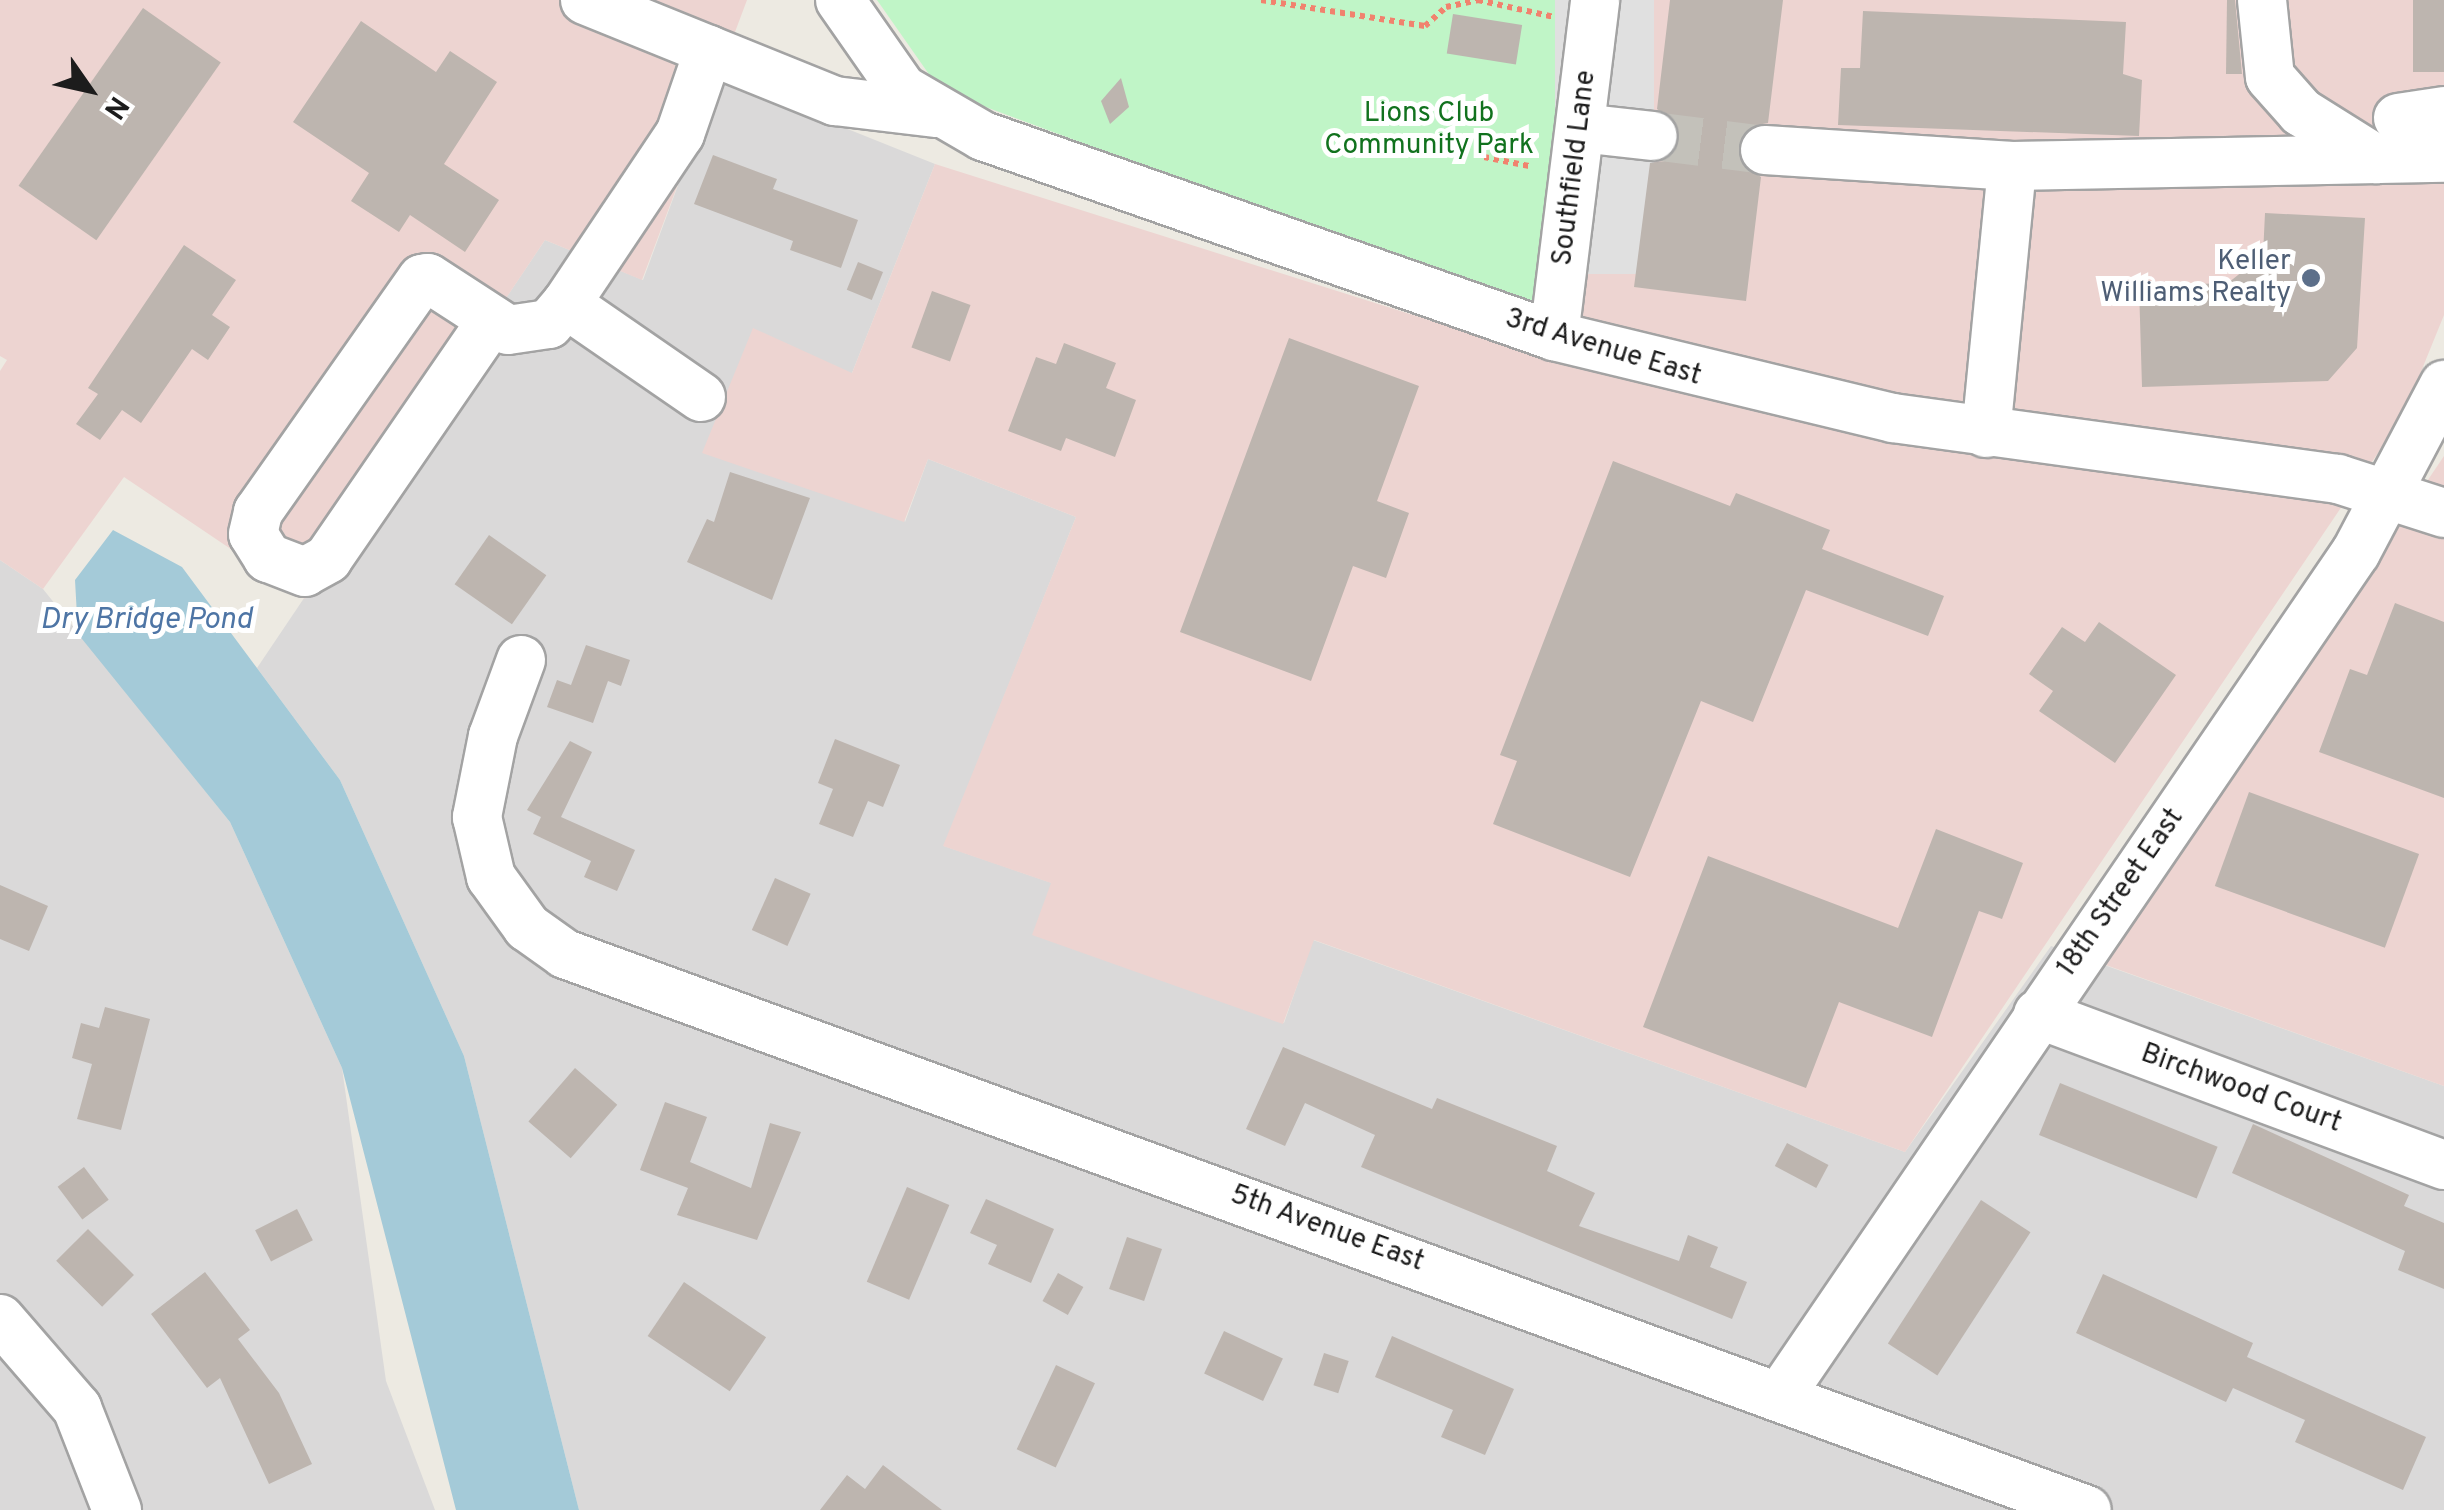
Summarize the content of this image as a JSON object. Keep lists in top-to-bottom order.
{
  "streets": {
    "street": [
      "Southfield Lane",
      "3rd Avenue East",
      "18th Street East",
      "Birchwood Court",
      "5th Avenue East"
    ]
  },
  "crossings": [
    ["Southfield Lane", "3rd Avenue East"],
    ["3rd Avenue East", "18th Street East"],
    ["18th Street East", "Birchwood Court"],
    ["18th Street East", "5th Avenue East"]
  ],
  "water": ["Dry Bridge Pond"],
  "parks": ["Lions Club Community Park"],
  "places": ["Keller Williams Realty"],
  "north": "bottom right"
}
